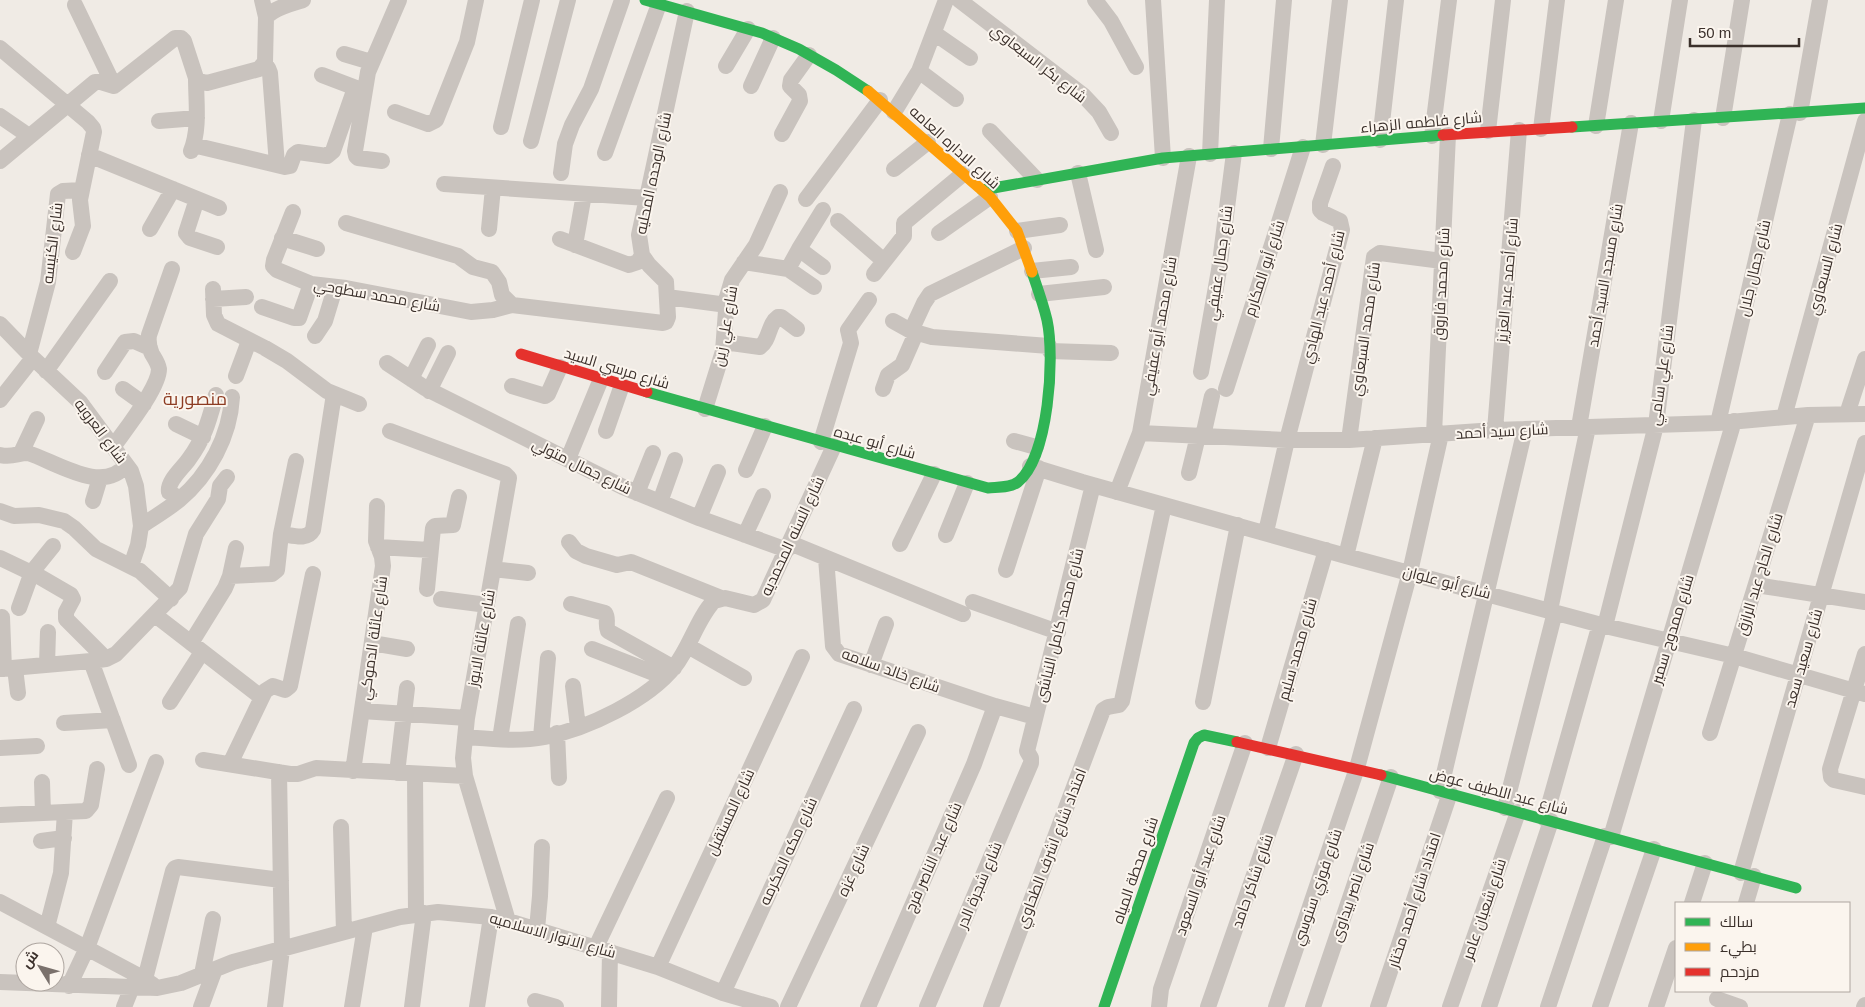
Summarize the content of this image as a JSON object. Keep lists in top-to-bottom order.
{
  "streets": {
    "street": [
      "شارع بكر السبعاوي",
      "شارع فاطمه الزهراء",
      "شارع الاداره العامه",
      "شارع الوحده المحليه",
      "شارع الكنيسه",
      "شارع جمال عفيفي",
      "شارع أبو المكارم",
      "شارع جمال جلال",
      "شارع السبعاوي",
      "شارع مسجد السيد أحمد",
      "شارع أحمد عبد العزيز",
      "شارع محمد فاروق",
      "شارع محمد سطوحي",
      "شارع أحمد عبد الهادي",
      "شارع علي زين",
      "شارع محمد أبو عفيفي",
      "شارع محمد السبعاوي",
      "شارع مرسي السيد",
      "شارع علي سامي",
      "شارع العروبه",
      "شارع سيد أحمد",
      "شارع أبو عبده",
      "شارع جمال متولي",
      "شارع السنه المحمديه",
      "شارع الحاج عبد الرازق",
      "شارع أبو علوان",
      "شارع محمد كامل النباشى",
      "شارع ممدوح سمير",
      "شارع عائلة الدموكي",
      "شارع عائلة الابوز",
      "شارع محمد سليم",
      "شارع سعيد سعد",
      "شارع خالد سلامه",
      "شارع عبد اللطيف عوض",
      "شارع المستقبل",
      "امتداد شارع اشرف الطحاوي",
      "شارع مكه المكرمه",
      "شارع عبد الناصر فرج",
      "شارع غزه",
      "شارع محطة المياه",
      "شارع عيد أبو السعود",
      "شارع شاكر حامد",
      "شارع شجرة الدر",
      "شارع فوزي سنوسي",
      "شارع ناصر بيداوى",
      "امتداد شارع أحمد مختار",
      "شارع شعبان عامر",
      "شارع الانوار الاسلاميه"
    ]
  },
  "crossings": [
    ["شارع فاطمه الزهراء", "شارع الاداره العامه"],
    ["شارع فاطمه الزهراء", "شارع جمال عفيفي"],
    ["شارع فاطمه الزهراء", "شارع أبو المكارم"],
    ["شارع فاطمه الزهراء", "شارع جمال جلال"],
    ["شارع فاطمه الزهراء", "شارع مسجد السيد أحمد"],
    ["شارع فاطمه الزهراء", "شارع أحمد عبد العزيز"],
    ["شارع فاطمه الزهراء", "شارع محمد فاروق"],
    ["شارع فاطمه الزهراء", "شارع محمد أبو عفيفي"],
    ["شارع فاطمه الزهراء", "شارع علي سامي"],
    ["شارع الاداره العامه", "شارع الوحده المحليه"],
    ["شارع الاداره العامه", "شارع أبو عبده"],
    ["شارع الاداره العامه", "شارع أبو علوان"],
    ["شارع الوحده المحليه", "شارع محمد سطوحي"],
    ["شارع الكنيسه", "شارع العروبه"],
    ["شارع أبو المكارم", "شارع سيد أحمد"],
    ["شارع جمال جلال", "شارع سيد أحمد"],
    ["شارع السبعاوي", "شارع سيد أحمد"],
    ["شارع مسجد السيد أحمد", "شارع سيد أحمد"],
    ["شارع مسجد السيد أحمد", "شارع أبو علوان"],
    ["شارع مسجد السيد أحمد", "شارع شعبان عامر"],
    ["شارع أحمد عبد العزيز", "شارع سيد أحمد"],
    ["شارع محمد فاروق", "شارع محمد السبعاوي"],
    ["شارع محمد فاروق", "شارع سيد أحمد"],
    ["شارع محمد فاروق", "شارع أبو علوان"],
    ["شارع محمد فاروق", "شارع فوزي سنوسي"],
    ["شارع أحمد عبد الهادي", "شارع سيد أحمد"],
    ["شارع علي زين", "شارع مرسي السيد"],
    ["شارع علي زين", "شارع أبو عبده"],
    ["شارع محمد أبو عفيفي", "شارع سيد أحمد"],
    ["شارع محمد أبو عفيفي", "شارع أبو علوان"],
    ["شارع محمد السبعاوي", "شارع سيد أحمد"],
    ["شارع مرسي السيد", "شارع أبو عبده"],
    ["شارع علي سامي", "شارع سيد أحمد"],
    ["شارع علي سامي", "شارع أبو علوان"],
    ["شارع علي سامي", "شارع عبد اللطيف عوض"],
    ["شارع سيد أحمد", "شارع الحاج عبد الرازق"],
    ["شارع سيد أحمد", "شارع ممدوح سمير"],
    ["شارع سيد أحمد", "امتداد شارع أحمد مختار"],
    ["شارع أبو عبده", "شارع السنه المحمديه"],
    ["شارع أبو عبده", "شارع أبو علوان"],
    ["شارع جمال متولي", "شارع السنه المحمديه"],
    ["شارع جمال متولي", "شارع محمد كامل النباشى"],
    ["شارع جمال متولي", "شارع خالد سلامه"],
    ["شارع الحاج عبد الرازق", "شارع أبو علوان"],
    ["شارع أبو علوان", "شارع محمد كامل النباشى"],
    ["شارع أبو علوان", "شارع ممدوح سمير"],
    ["شارع أبو علوان", "شارع محمد سليم"],
    ["شارع أبو علوان", "شارع سعيد سعد"],
    ["شارع أبو علوان", "امتداد شارع اشرف الطحاوي"],
    ["شارع أبو علوان", "شارع فوزي سنوسي"],
    ["شارع أبو علوان", "امتداد شارع أحمد مختار"],
    ["شارع أبو علوان", "شارع شعبان عامر"],
    ["شارع محمد كامل النباشى", "شارع خالد سلامه"],
    ["شارع محمد كامل النباشى", "شارع شجرة الدر"],
    ["شارع ممدوح سمير", "شارع عبد اللطيف عوض"],
    ["شارع عائلة الابوز", "شارع الانوار الاسلاميه"],
    ["شارع محمد سليم", "شارع عبد اللطيف عوض"],
    ["شارع سعيد سعد", "شارع عبد اللطيف عوض"],
    ["شارع خالد سلامه", "شارع عبد الناصر فرج"],
    ["شارع عبد اللطيف عوض", "شارع محطة المياه"],
    ["شارع عبد اللطيف عوض", "شارع عيد أبو السعود"],
    ["شارع عبد اللطيف عوض", "شارع شاكر حامد"],
    ["شارع عبد اللطيف عوض", "شارع فوزي سنوسي"],
    ["شارع عبد اللطيف عوض", "شارع ناصر بيداوى"],
    ["شارع عبد اللطيف عوض", "امتداد شارع أحمد مختار"],
    ["شارع عبد اللطيف عوض", "شارع شعبان عامر"],
    ["شارع المستقبل", "شارع الانوار الاسلاميه"],
    ["شارع مكه المكرمه", "شارع الانوار الاسلاميه"]
  ],
  "districts": ["منصورية"],
  "legend": ["سالك", "بطيء", "مزدحم"],
  "scale_bar": "50 m",
  "north": "top left"
}
